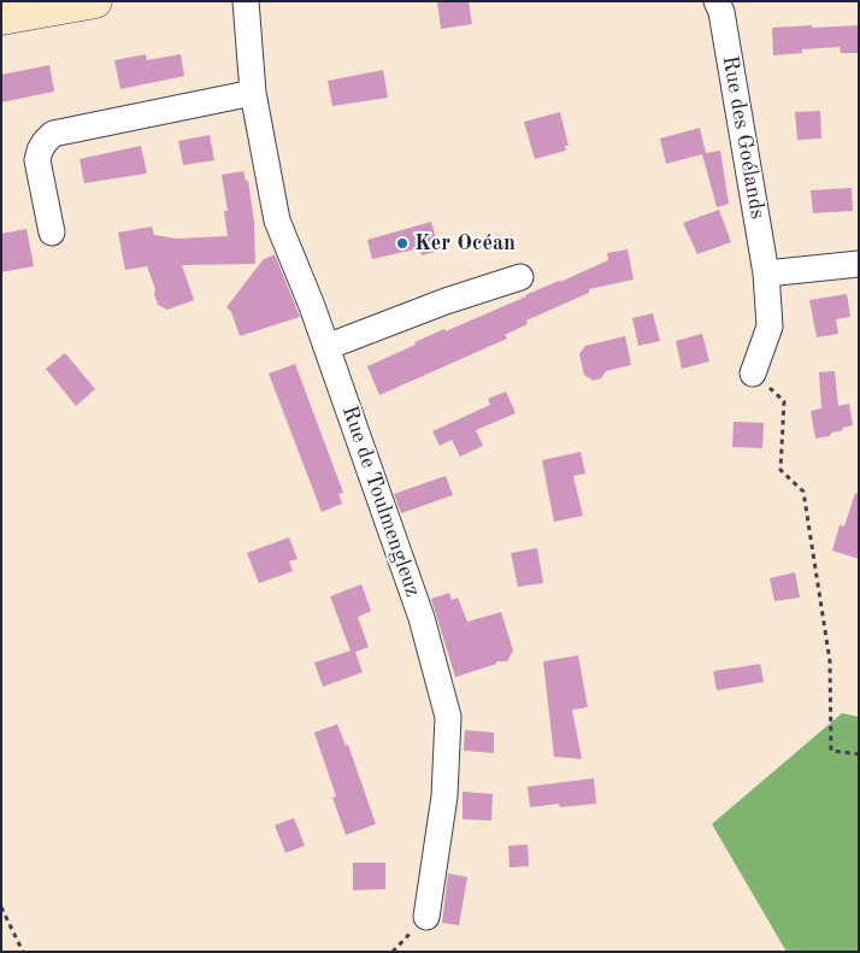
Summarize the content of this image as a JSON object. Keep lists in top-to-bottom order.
{
  "streets": {
    "street": ["Rue des Goélands", "Rue de Toulmengleuz"]
  },
  "places": ["Ker Océan"]
}
